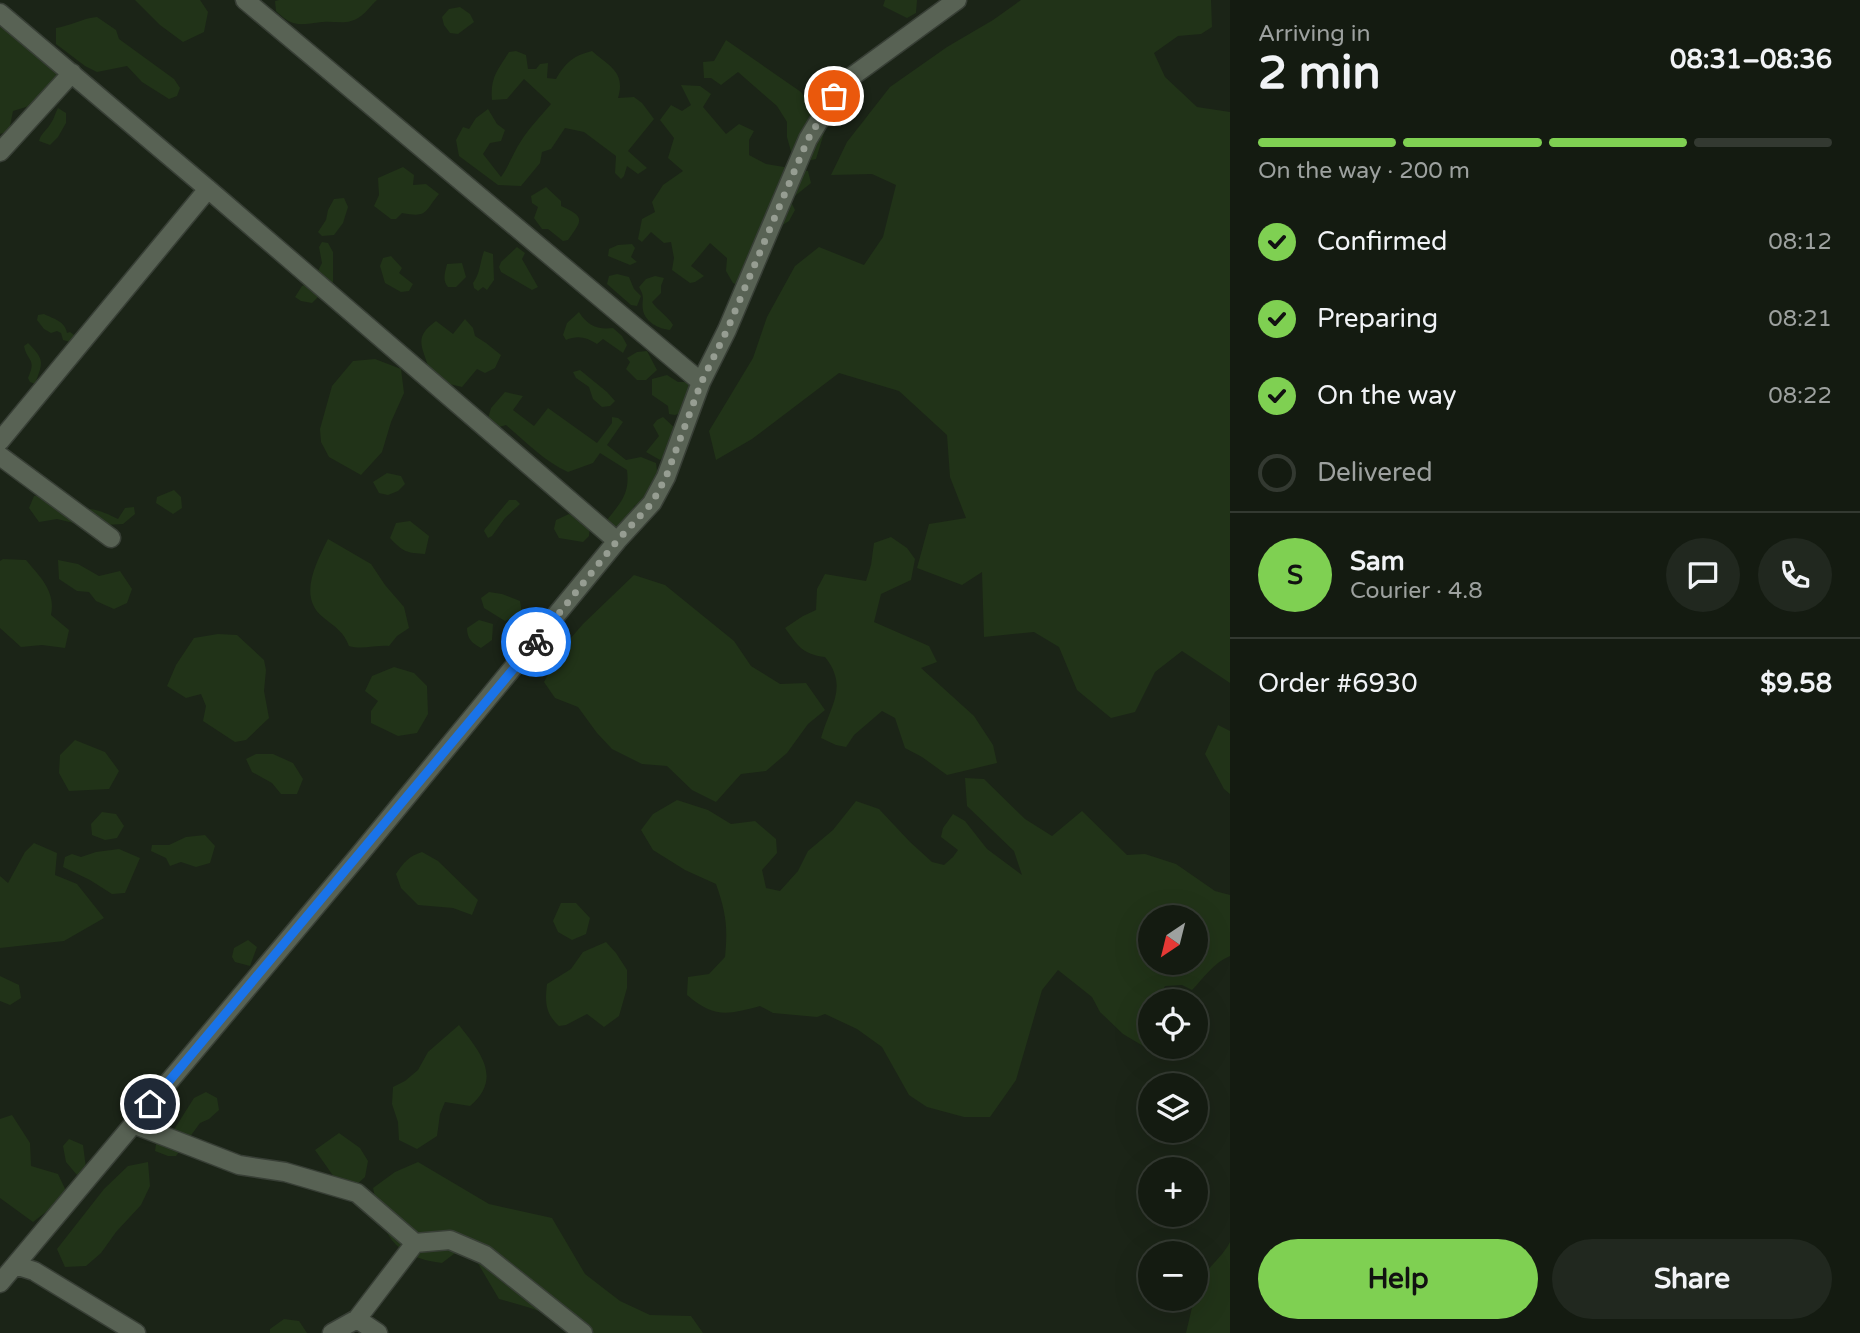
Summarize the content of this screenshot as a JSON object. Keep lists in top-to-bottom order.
{
  "north": "bottom left",
  "page": {
    "heading": ["2 min", "Arriving in", "08:31–08:36"],
    "panel": [
      "Sam",
      "Courier · 4.8",
      "Order #6930",
      "$9.58"
    ],
    "bar": "On the way · 200 m",
    "list": [
      ["Confirmed", "08:12"],
      ["Preparing", "08:21"],
      ["On the way", "08:22"],
      "Delivered"
    ],
    "round": "S",
    "map_buttons": ["+", "−"],
    "buttons": ["Help", "Share"]
  }
}
